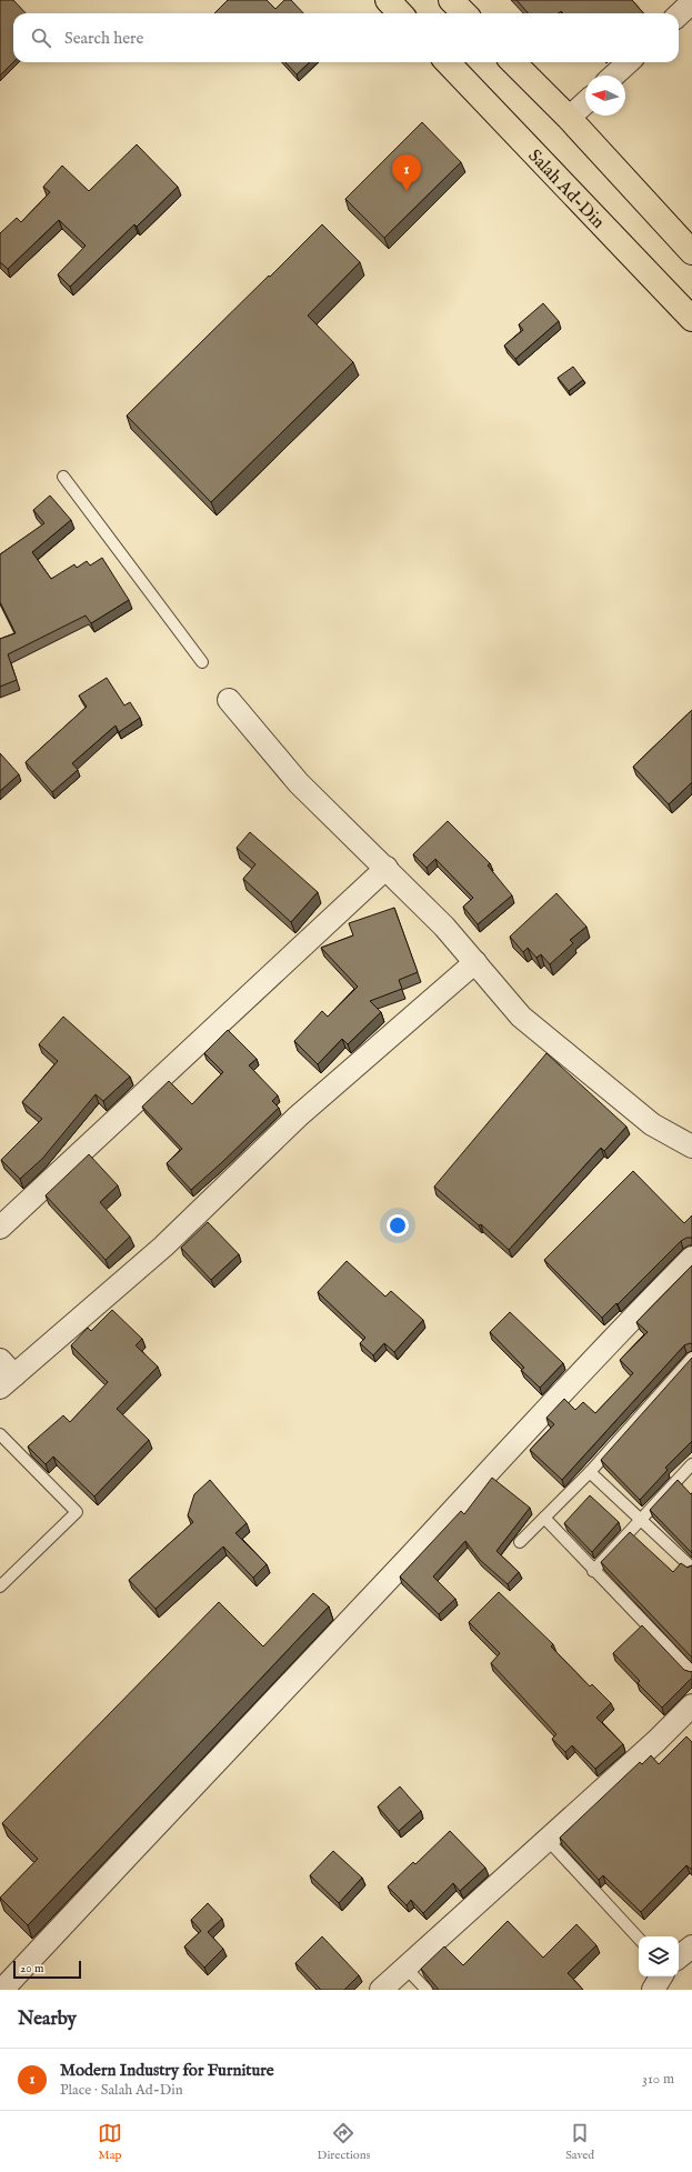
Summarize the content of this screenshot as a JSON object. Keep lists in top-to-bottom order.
{
  "streets": {
    "highway": ["Salah Ad-Din"]
  },
  "scale_bar": "20 m",
  "north": "left",
  "page": {
    "search": "Search here",
    "pins": "1",
    "scale": "20 m",
    "heading": "Nearby",
    "list": [
      {
        "mark": "1",
        "name": "Modern Industry for Furniture",
        "note": "Place · Salah Ad-Din",
        "value": "310 m"
      }
    ],
    "nav": ["Map", "Directions", "Saved"]
  }
}
